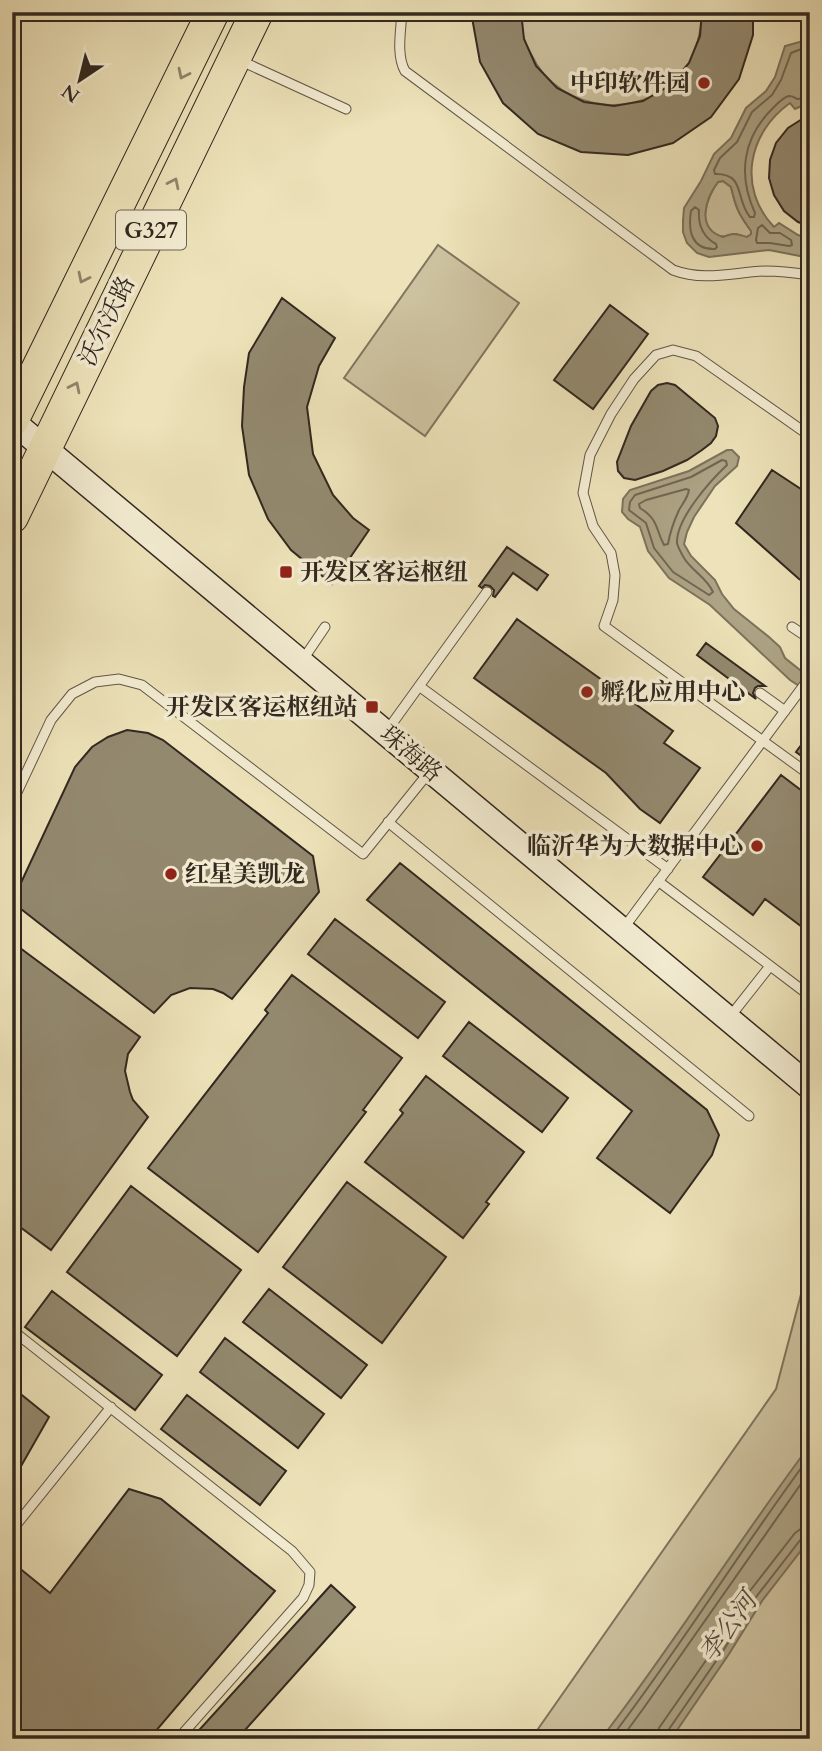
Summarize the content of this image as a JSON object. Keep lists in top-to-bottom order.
{
  "streets": {
    "highway": ["G327", "沃尔沃路"],
    "main road": ["珠海路"]
  },
  "crossings": [
    ["沃尔沃路", "珠海路"]
  ],
  "water": ["李公河"],
  "places": {
    "other": [
      "中印软件园",
      "孵化应用中心",
      "临沂华为大数据中心",
      "红星美凯龙"
    ],
    "transit": ["开发区客运枢纽", "开发区客运枢纽站"]
  },
  "north": "bottom left"
}
